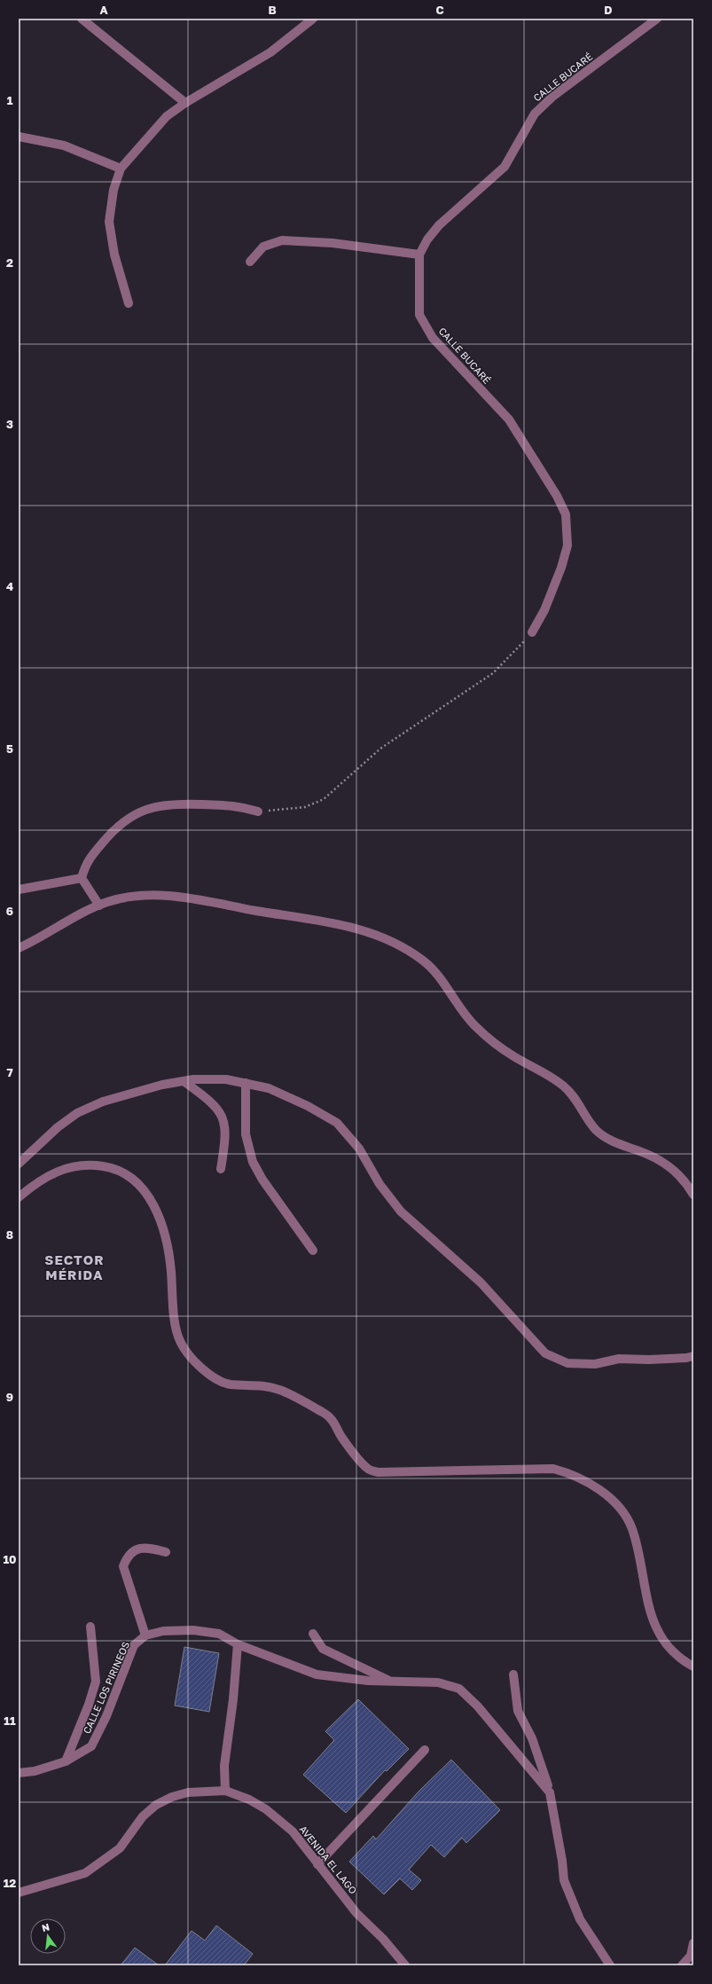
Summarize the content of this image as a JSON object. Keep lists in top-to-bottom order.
{
  "streets": {
    "street": ["CALLE BUCARÉ", "CALLE LOS PIRINEOS", "AVENIDA EL LAGO"]
  },
  "districts": ["SECTOR MÉRIDA"],
  "north": "top",
  "grid": {
    "columns": [
      "A",
      "B",
      "C",
      "D"
    ],
    "rows": [
      "1",
      "2",
      "3",
      "4",
      "5",
      "6",
      "7",
      "8",
      "9",
      "10",
      "11",
      "12"
    ]
  }
}
